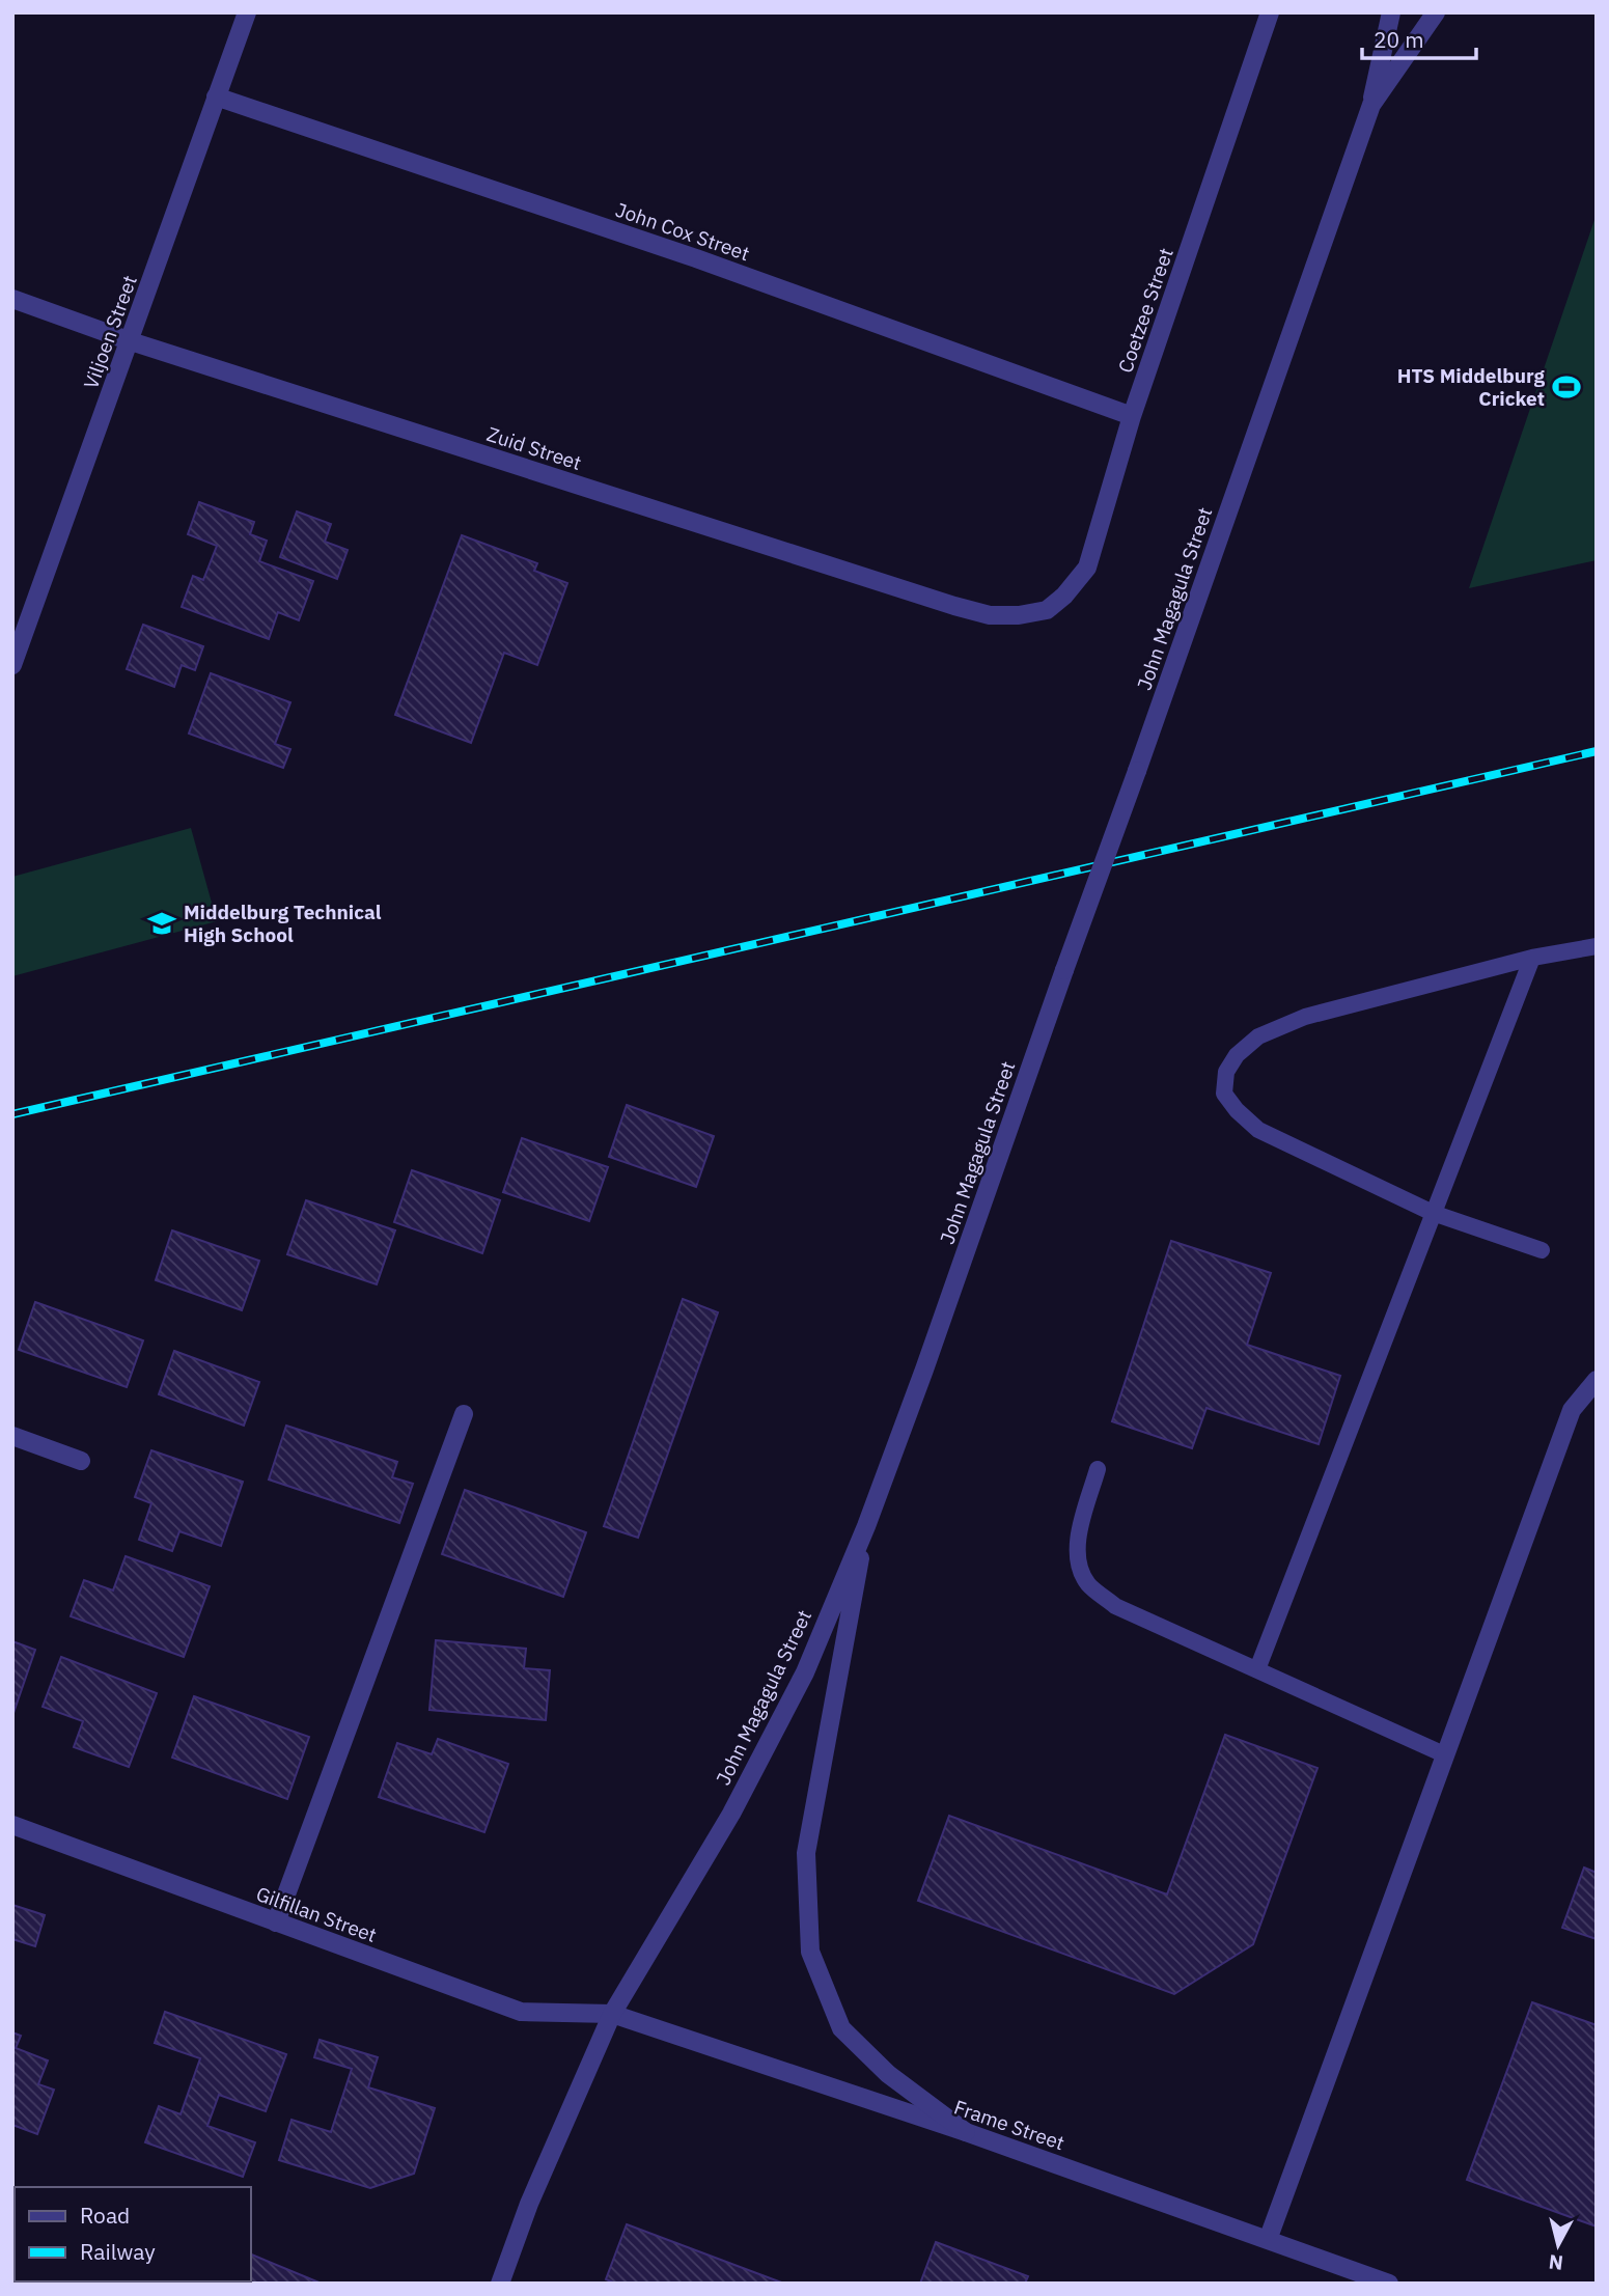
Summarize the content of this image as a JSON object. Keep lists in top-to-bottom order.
{
  "streets": {
    "street": [
      "John Cox Street",
      "Coetzee Street",
      "Viljoen Street",
      "Zuid Street",
      "John Magagula Street",
      "Gilfillan Street",
      "Frame Street"
    ]
  },
  "crossings": [
    ["John Cox Street", "Coetzee Street"],
    ["John Cox Street", "Viljoen Street"],
    ["Coetzee Street", "Zuid Street"],
    ["Viljoen Street", "Zuid Street"],
    ["John Magagula Street", "Gilfillan Street"],
    ["John Magagula Street", "Frame Street"],
    ["Gilfillan Street", "Frame Street"]
  ],
  "places": {
    "sports": ["HTS Middelburg Cricket"],
    "school or university": ["Middelburg Technical High School"]
  },
  "legend": ["Road", "Railway"],
  "scale_bar": "20 m",
  "north": "bottom"
}
